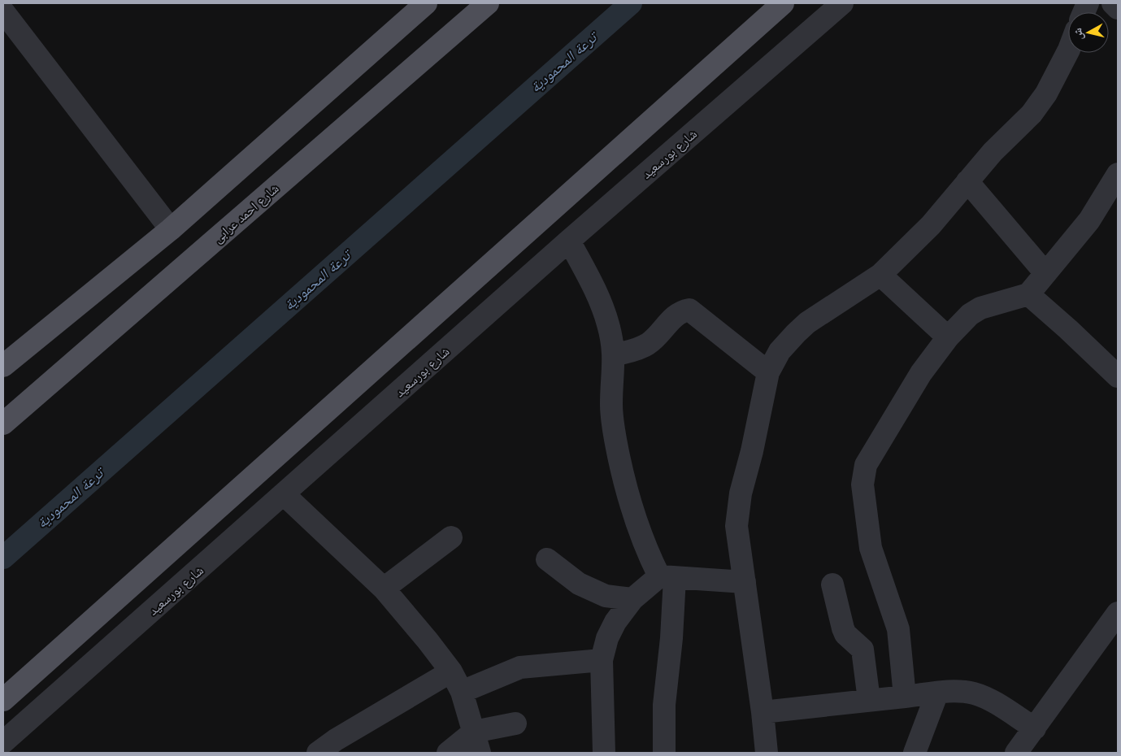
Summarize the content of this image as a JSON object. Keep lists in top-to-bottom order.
{
  "streets": {
    "main road": ["شارع احمد عرابى"],
    "street": ["شارع بورسعيد"]
  },
  "water": ["ترعة المحمودية"],
  "north": "left"
}
